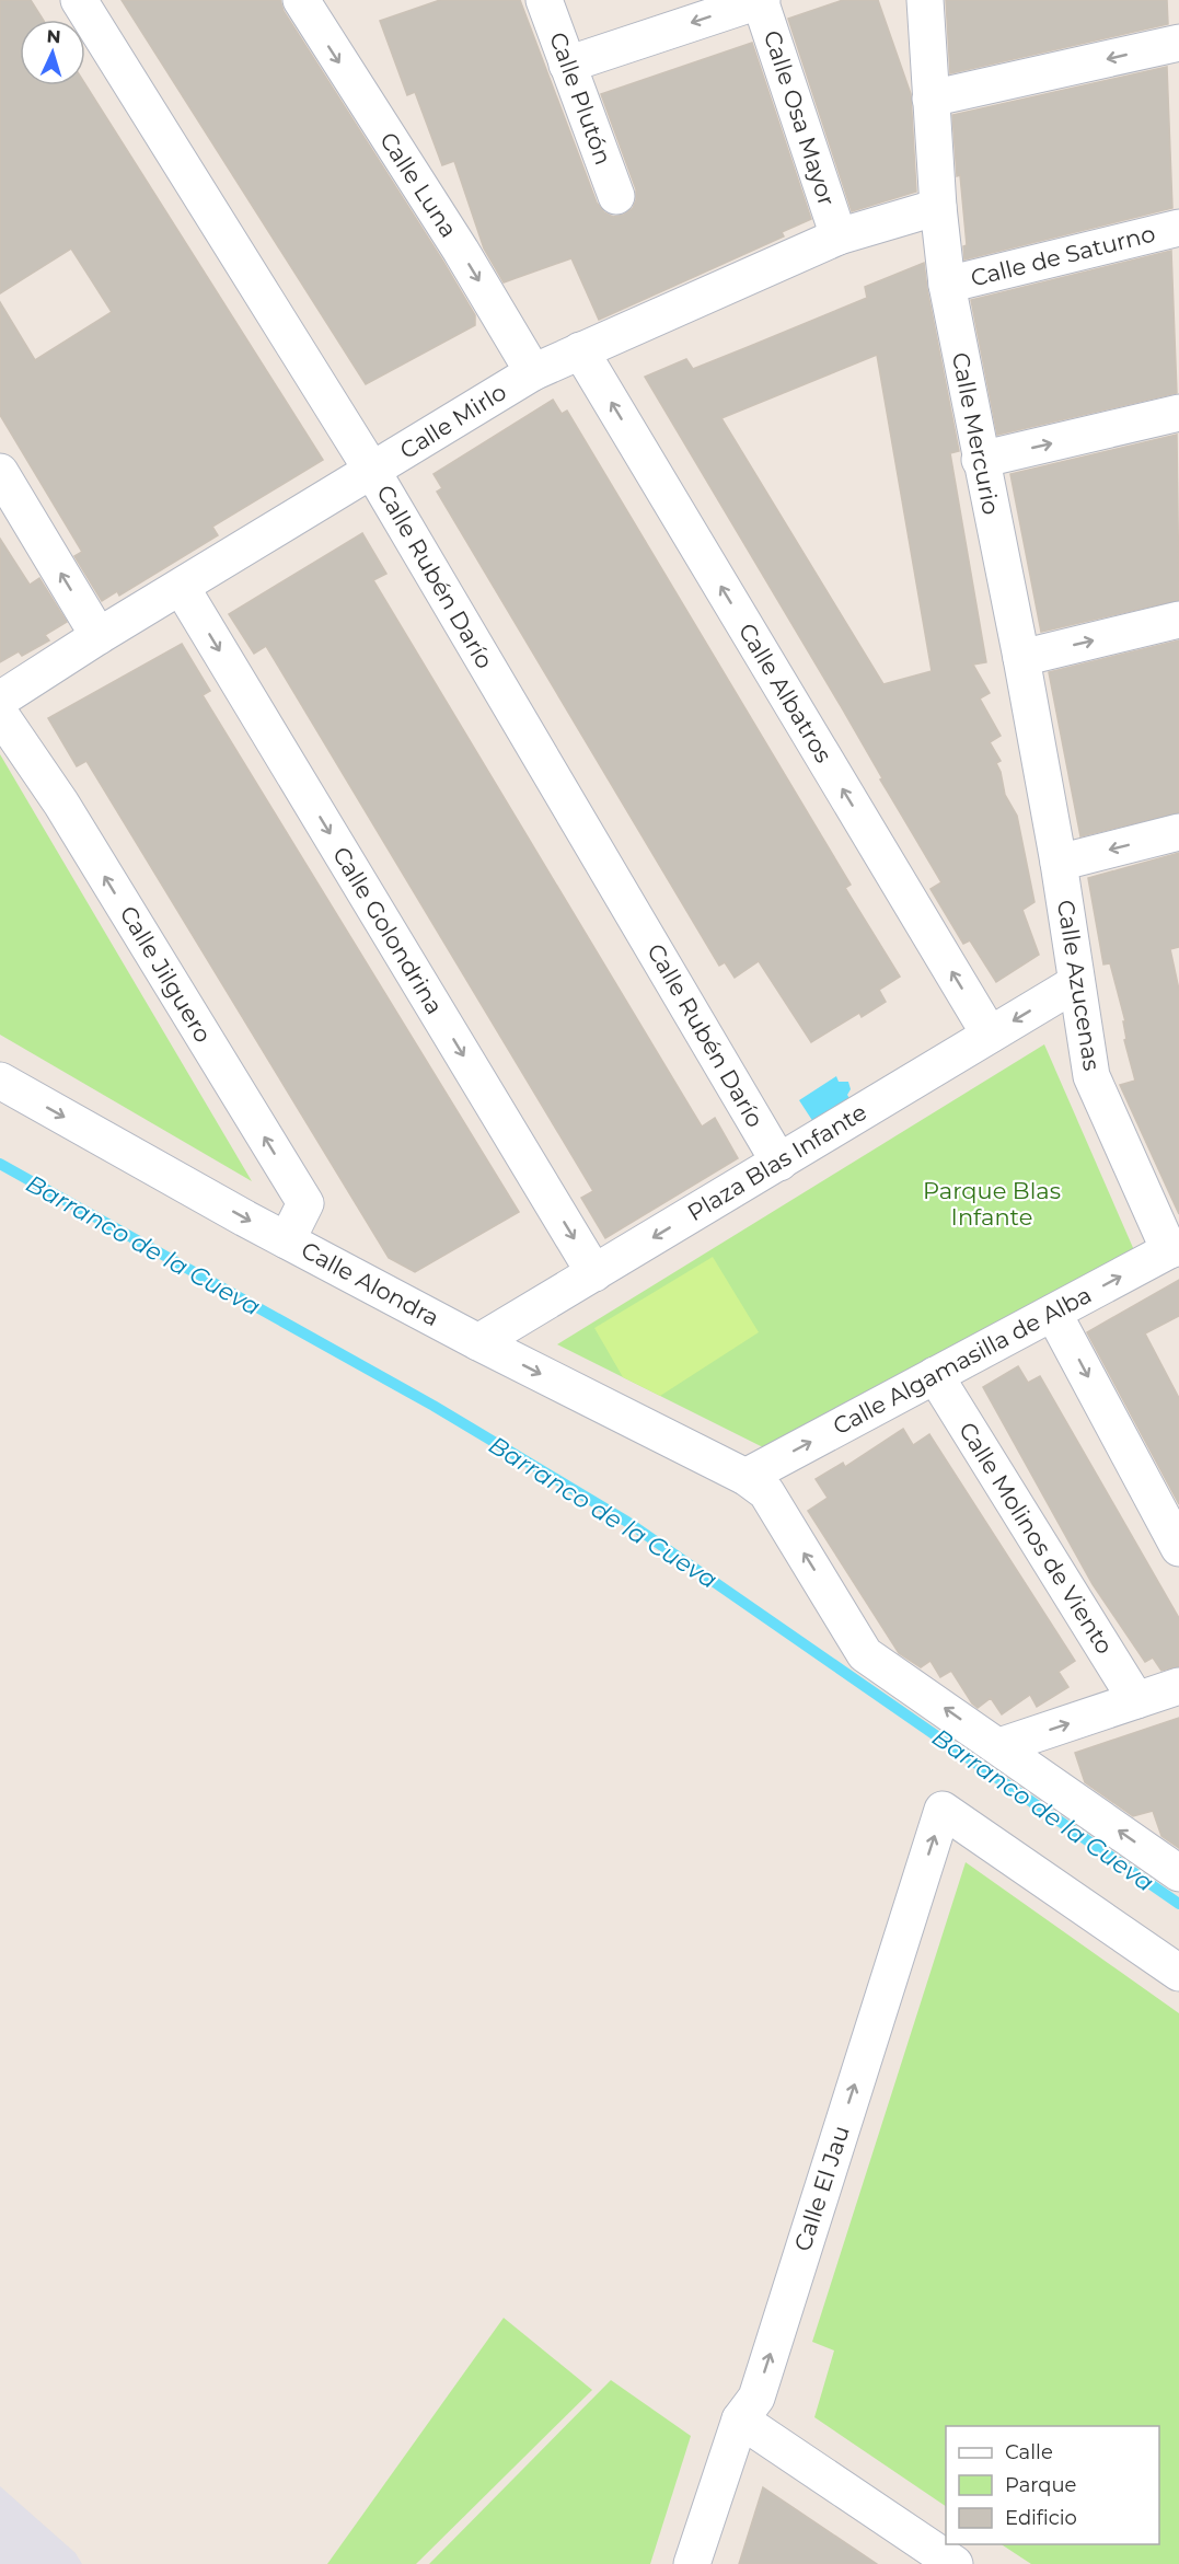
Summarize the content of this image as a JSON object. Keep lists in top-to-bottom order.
{
  "streets": {
    "street": [
      "Calle Plutón",
      "Calle Osa Mayor",
      "Calle Luna",
      "Calle de Saturno",
      "Calle Mirlo",
      "Calle Mercurio",
      "Calle Rubén Darío",
      "Calle Albatros",
      "Calle Golondrina",
      "Calle Jilguero",
      "Calle Azucenas",
      "Plaza Blas Infante",
      "Calle Alondra",
      "Calle Algamasilla de Alba",
      "Calle Molinos de Viento",
      "Calle El Jau"
    ]
  },
  "crossings": [
    ["Calle Osa Mayor", "Calle Mirlo"],
    ["Calle Luna", "Calle Mirlo"],
    ["Calle de Saturno", "Calle Mercurio"],
    ["Calle Mirlo", "Calle Mercurio"],
    ["Calle Mirlo", "Calle Rubén Darío"],
    ["Calle Mirlo", "Calle Albatros"],
    ["Calle Mirlo", "Calle Golondrina"],
    ["Calle Mercurio", "Calle Azucenas"],
    ["Calle Rubén Darío", "Plaza Blas Infante"],
    ["Calle Albatros", "Plaza Blas Infante"],
    ["Calle Golondrina", "Plaza Blas Infante"],
    ["Calle Jilguero", "Calle Alondra"],
    ["Calle Azucenas", "Plaza Blas Infante"],
    ["Calle Azucenas", "Calle Algamasilla de Alba"],
    ["Plaza Blas Infante", "Calle Alondra"],
    ["Calle Alondra", "Calle Algamasilla de Alba"],
    ["Calle Algamasilla de Alba", "Calle Molinos de Viento"]
  ],
  "one_way": [
    "Calle Luna",
    "Calle Albatros",
    "Calle Golondrina",
    "Calle Jilguero",
    "Plaza Blas Infante",
    "Calle Algamasilla de Alba"
  ],
  "water": ["Barranco de la Cueva"],
  "parks": ["Parque Blas Infante"],
  "legend": ["Calle", "Parque", "Edificio"],
  "north": "top"
}
